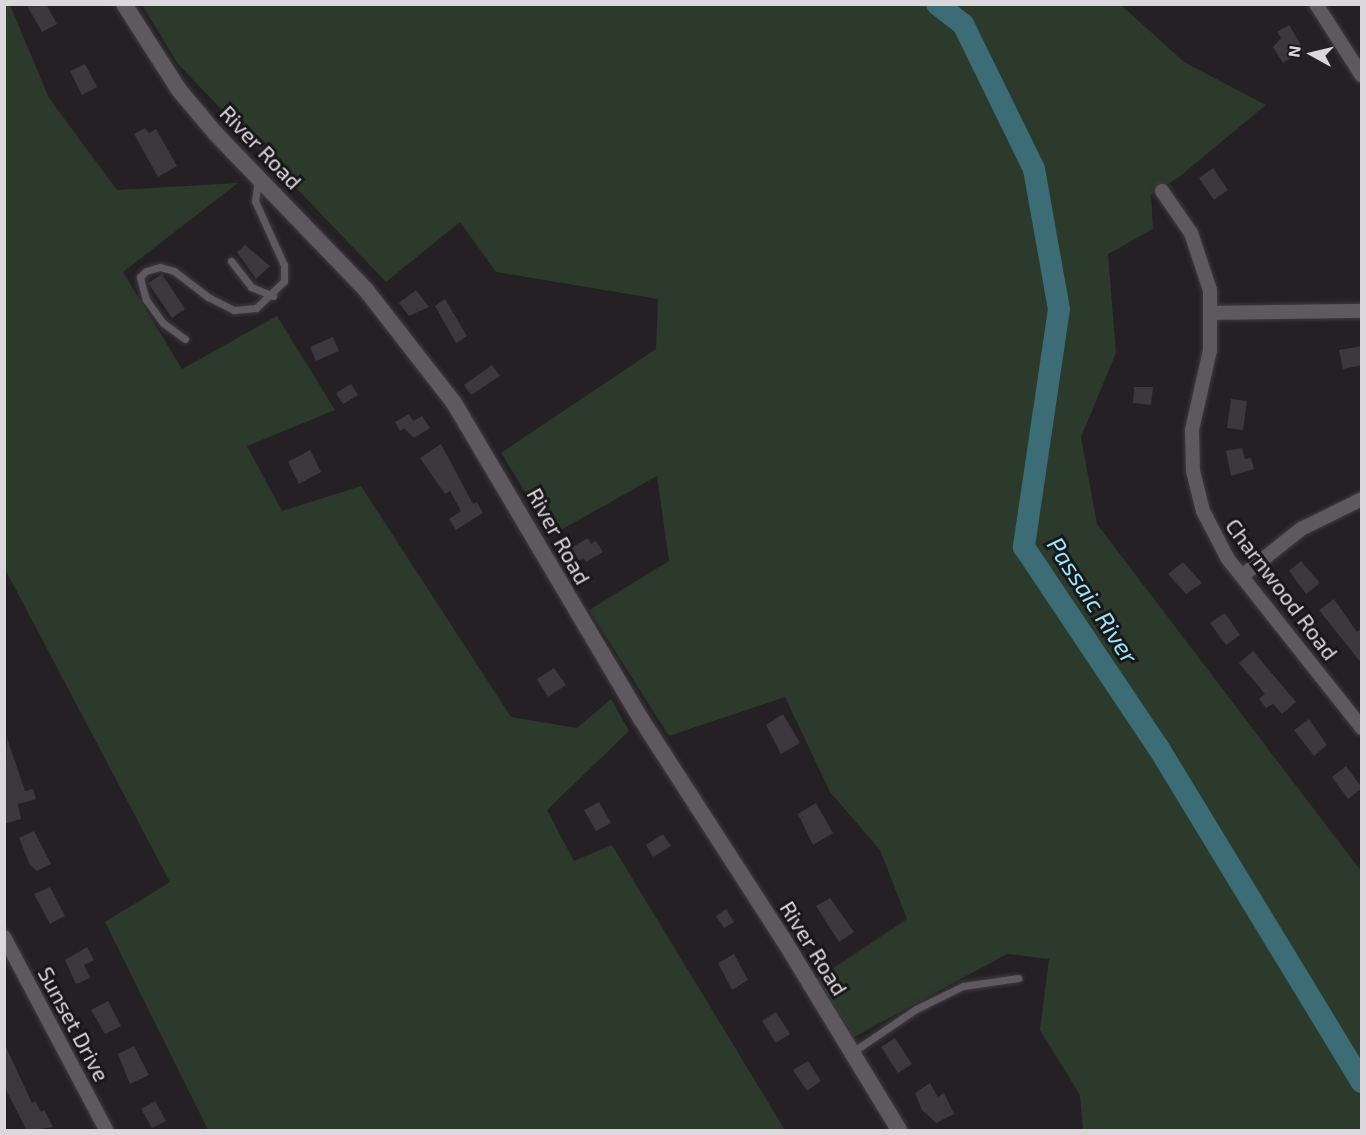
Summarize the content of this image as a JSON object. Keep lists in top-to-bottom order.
{
  "streets": {
    "street": ["River Road", "Charnwood Road", "Sunset Drive"]
  },
  "water": ["Passaic River"],
  "north": "left"
}
